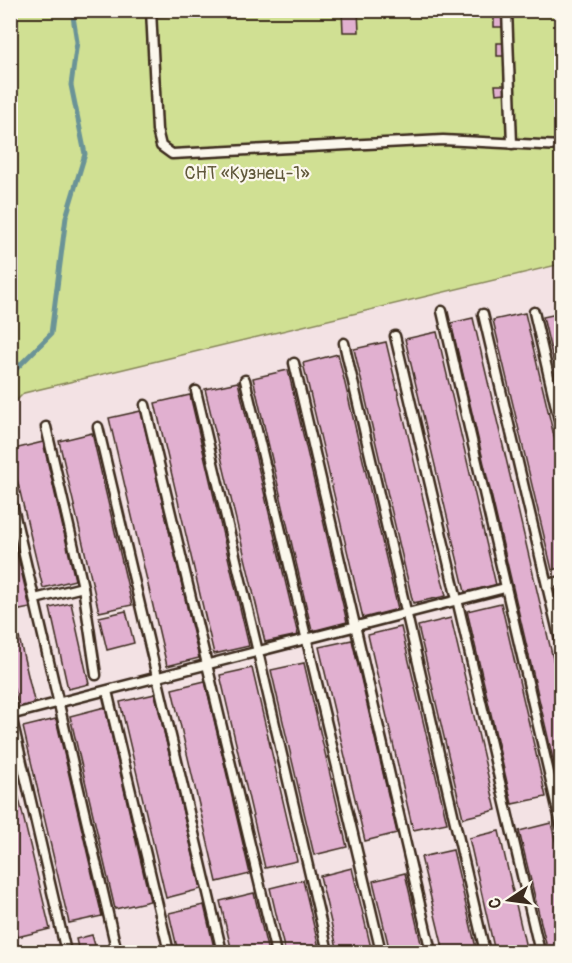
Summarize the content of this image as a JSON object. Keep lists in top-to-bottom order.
{
  "parks": ["СНТ «Кузнец-1»"],
  "north": "left"
}
